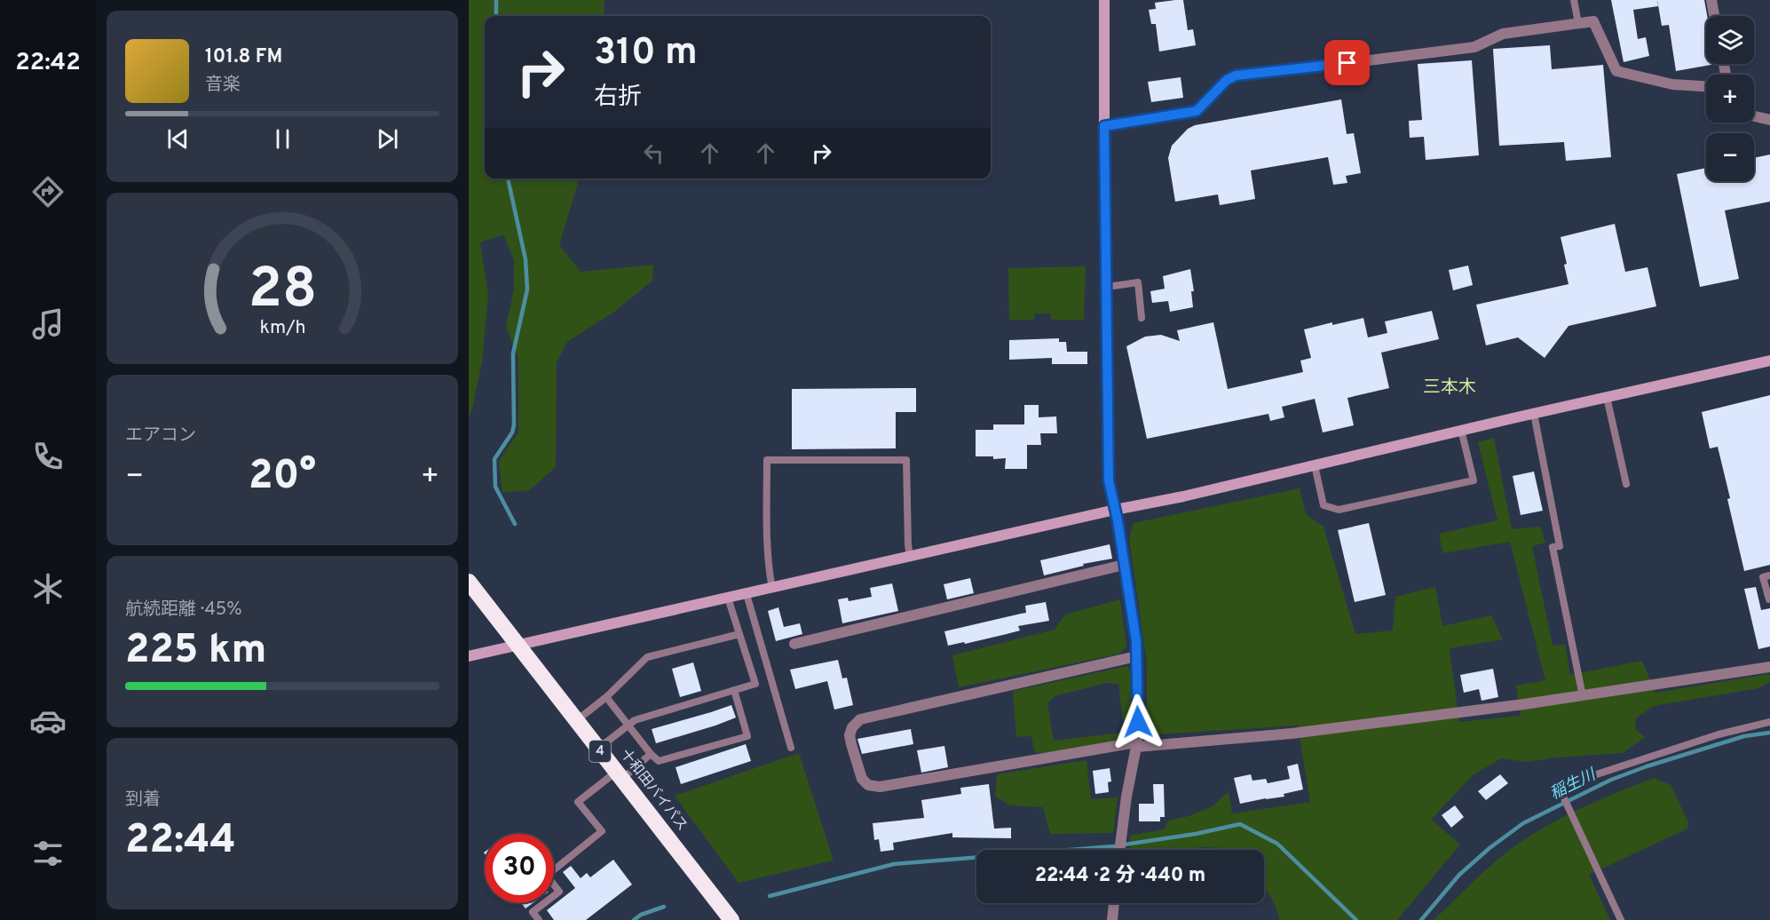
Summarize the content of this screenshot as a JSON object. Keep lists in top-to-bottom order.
{
  "streets": {
    "highway": ["4", "十和田バイパス"]
  },
  "districts": ["三本木"],
  "water": ["稲生川"],
  "page": {
    "tabs": "22:42",
    "map_buttons": ["+", "−"],
    "turn": ["310 m", "右折"],
    "song": ["101.8 FM", "音楽"],
    "tile": [
      "エアコン",
      ["航続距離 · 45%", "225 km"],
      ["到着", "22:44"]
    ],
    "heat": ["−", "20°", "+"],
    "limit": "30",
    "trip": "22:44 · 2 分 · 440 m",
    "gauge": ["28", "km/h"]
  }
}
